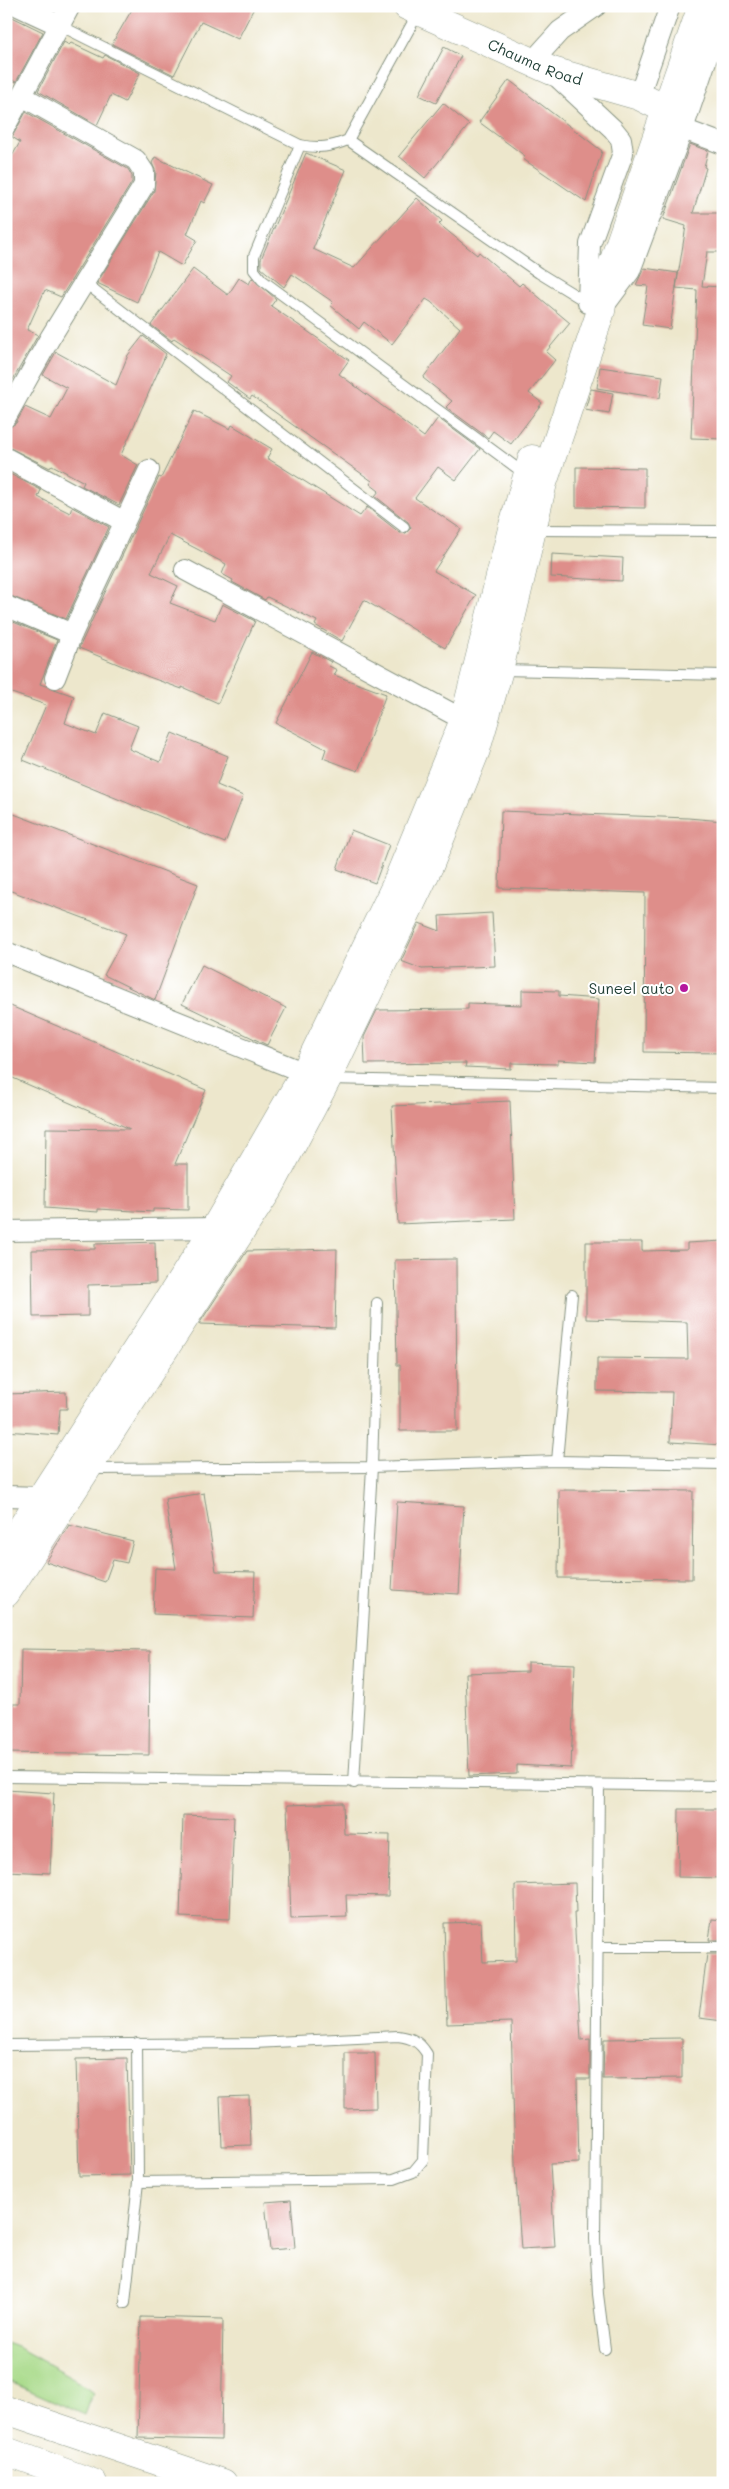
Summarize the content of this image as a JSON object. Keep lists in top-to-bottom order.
{
  "streets": {
    "street": ["Chauma Road"]
  },
  "places": ["Suneel auto"]
}
